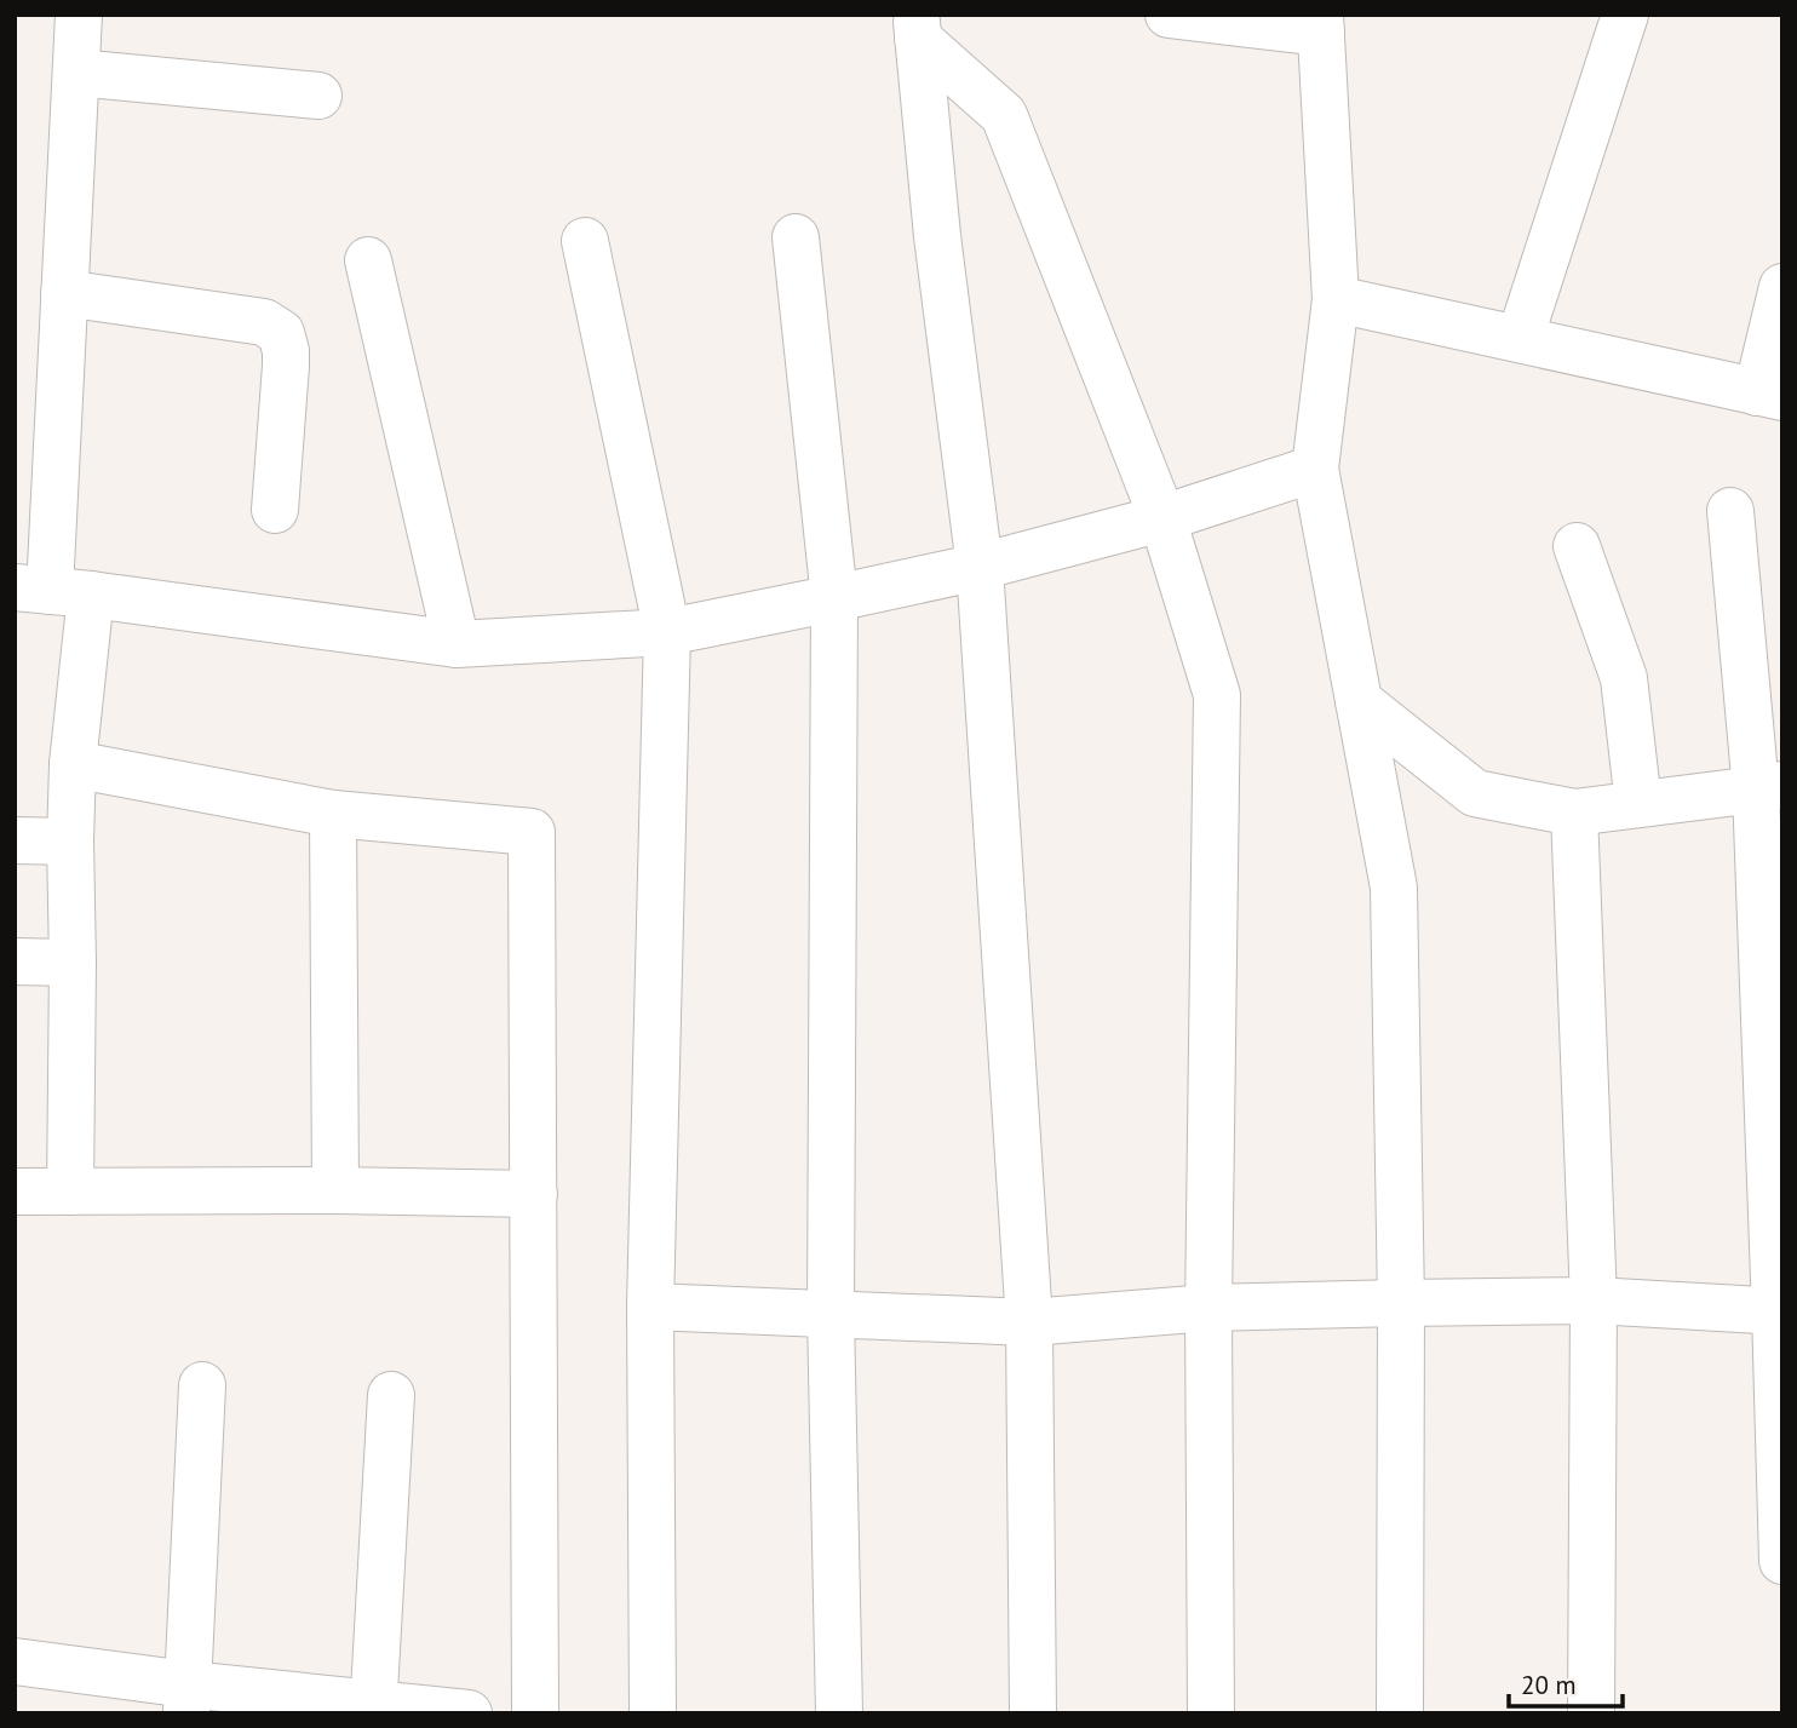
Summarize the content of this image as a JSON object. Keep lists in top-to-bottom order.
{
  "scale_bar": "20 m"
}
